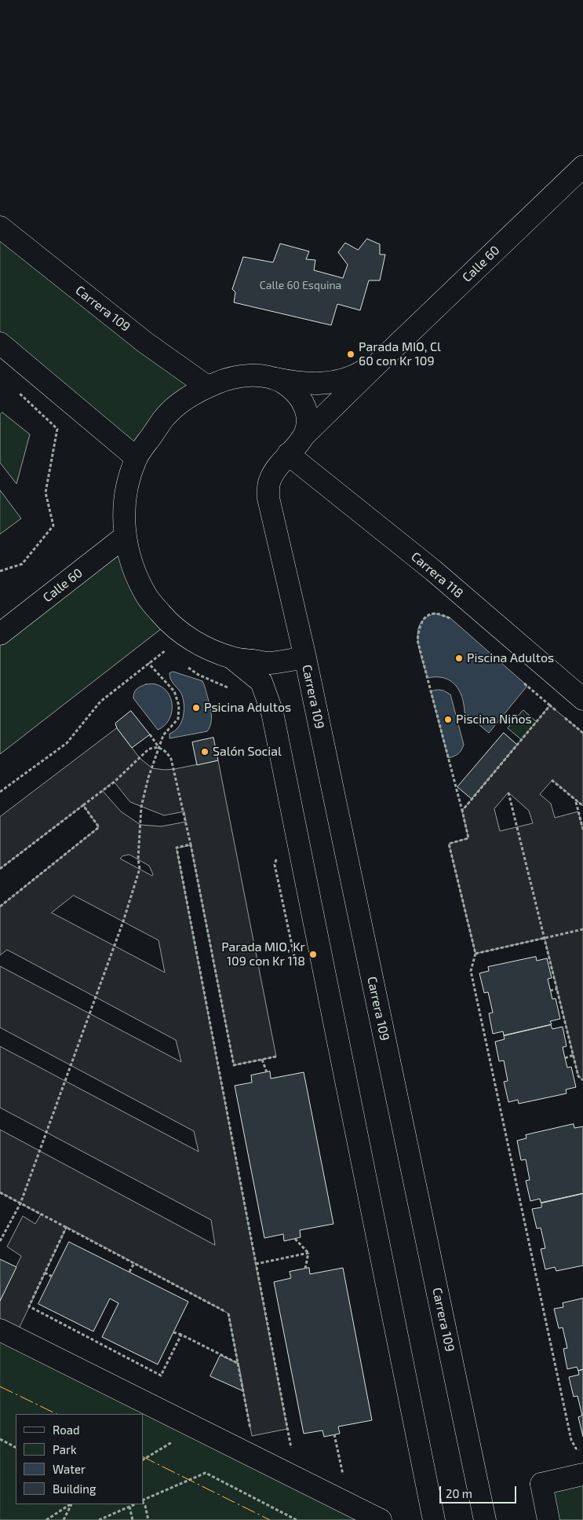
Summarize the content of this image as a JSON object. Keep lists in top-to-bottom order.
{
  "streets": {
    "street": ["Calle 60", "Carrera 109", "Carrera 118"]
  },
  "crossings": [
    ["Calle 60", "Carrera 109"],
    ["Carrera 109", "Carrera 118"]
  ],
  "places": [
    "Parada MIO, Cl 60 con Kr 109",
    "Piscina Adultos",
    "Psicina Adultos",
    "Piscina Niños",
    "Salón Social",
    "Parada MIO, Kr 109 con Kr 118"
  ],
  "house_numbers": ["Calle 60 Esquina"],
  "legend": [
    "Road",
    "Park",
    "Water",
    "Building"
  ],
  "scale_bar": "20 m"
}
